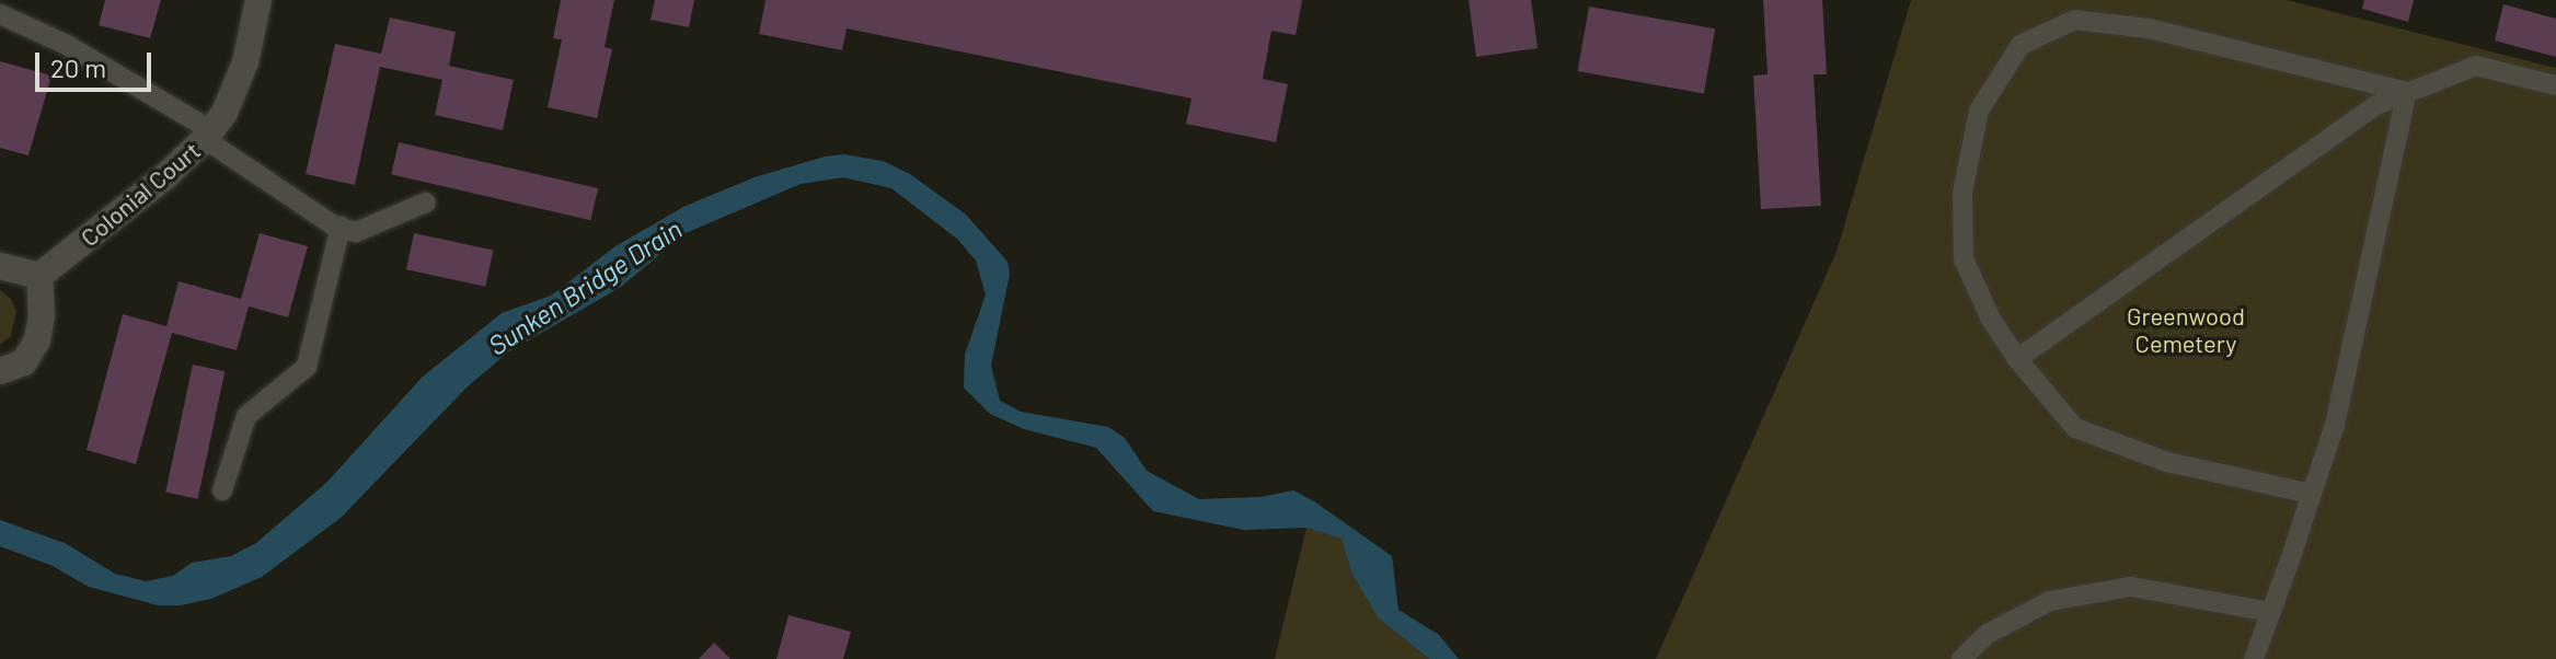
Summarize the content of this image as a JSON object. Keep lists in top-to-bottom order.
{
  "streets": {
    "street": ["Colonial Court"]
  },
  "water": ["Sunken Bridge Drain"],
  "parks": ["Greenwood Cemetery"],
  "scale_bar": "20 m"
}
